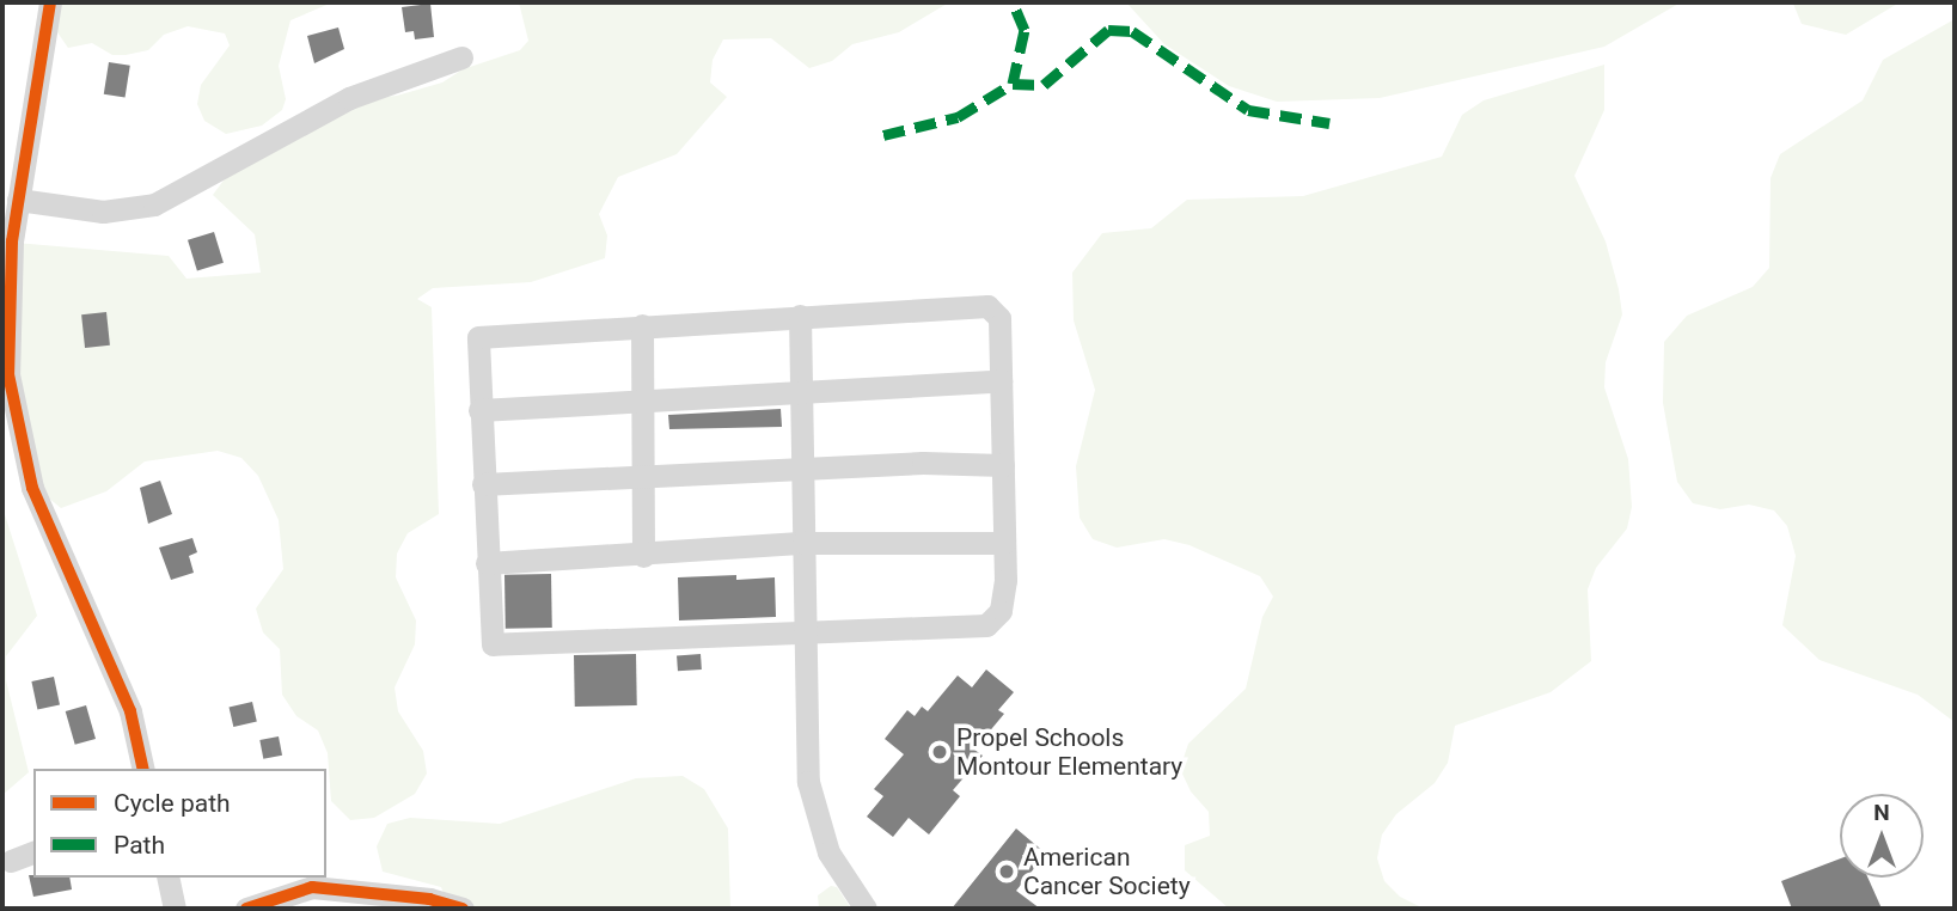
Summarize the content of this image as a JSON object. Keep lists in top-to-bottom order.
{
  "places": ["Propel Schools Montour Elementary", "American Cancer Society"],
  "legend": ["Cycle path", "Path"],
  "north": "top"
}
